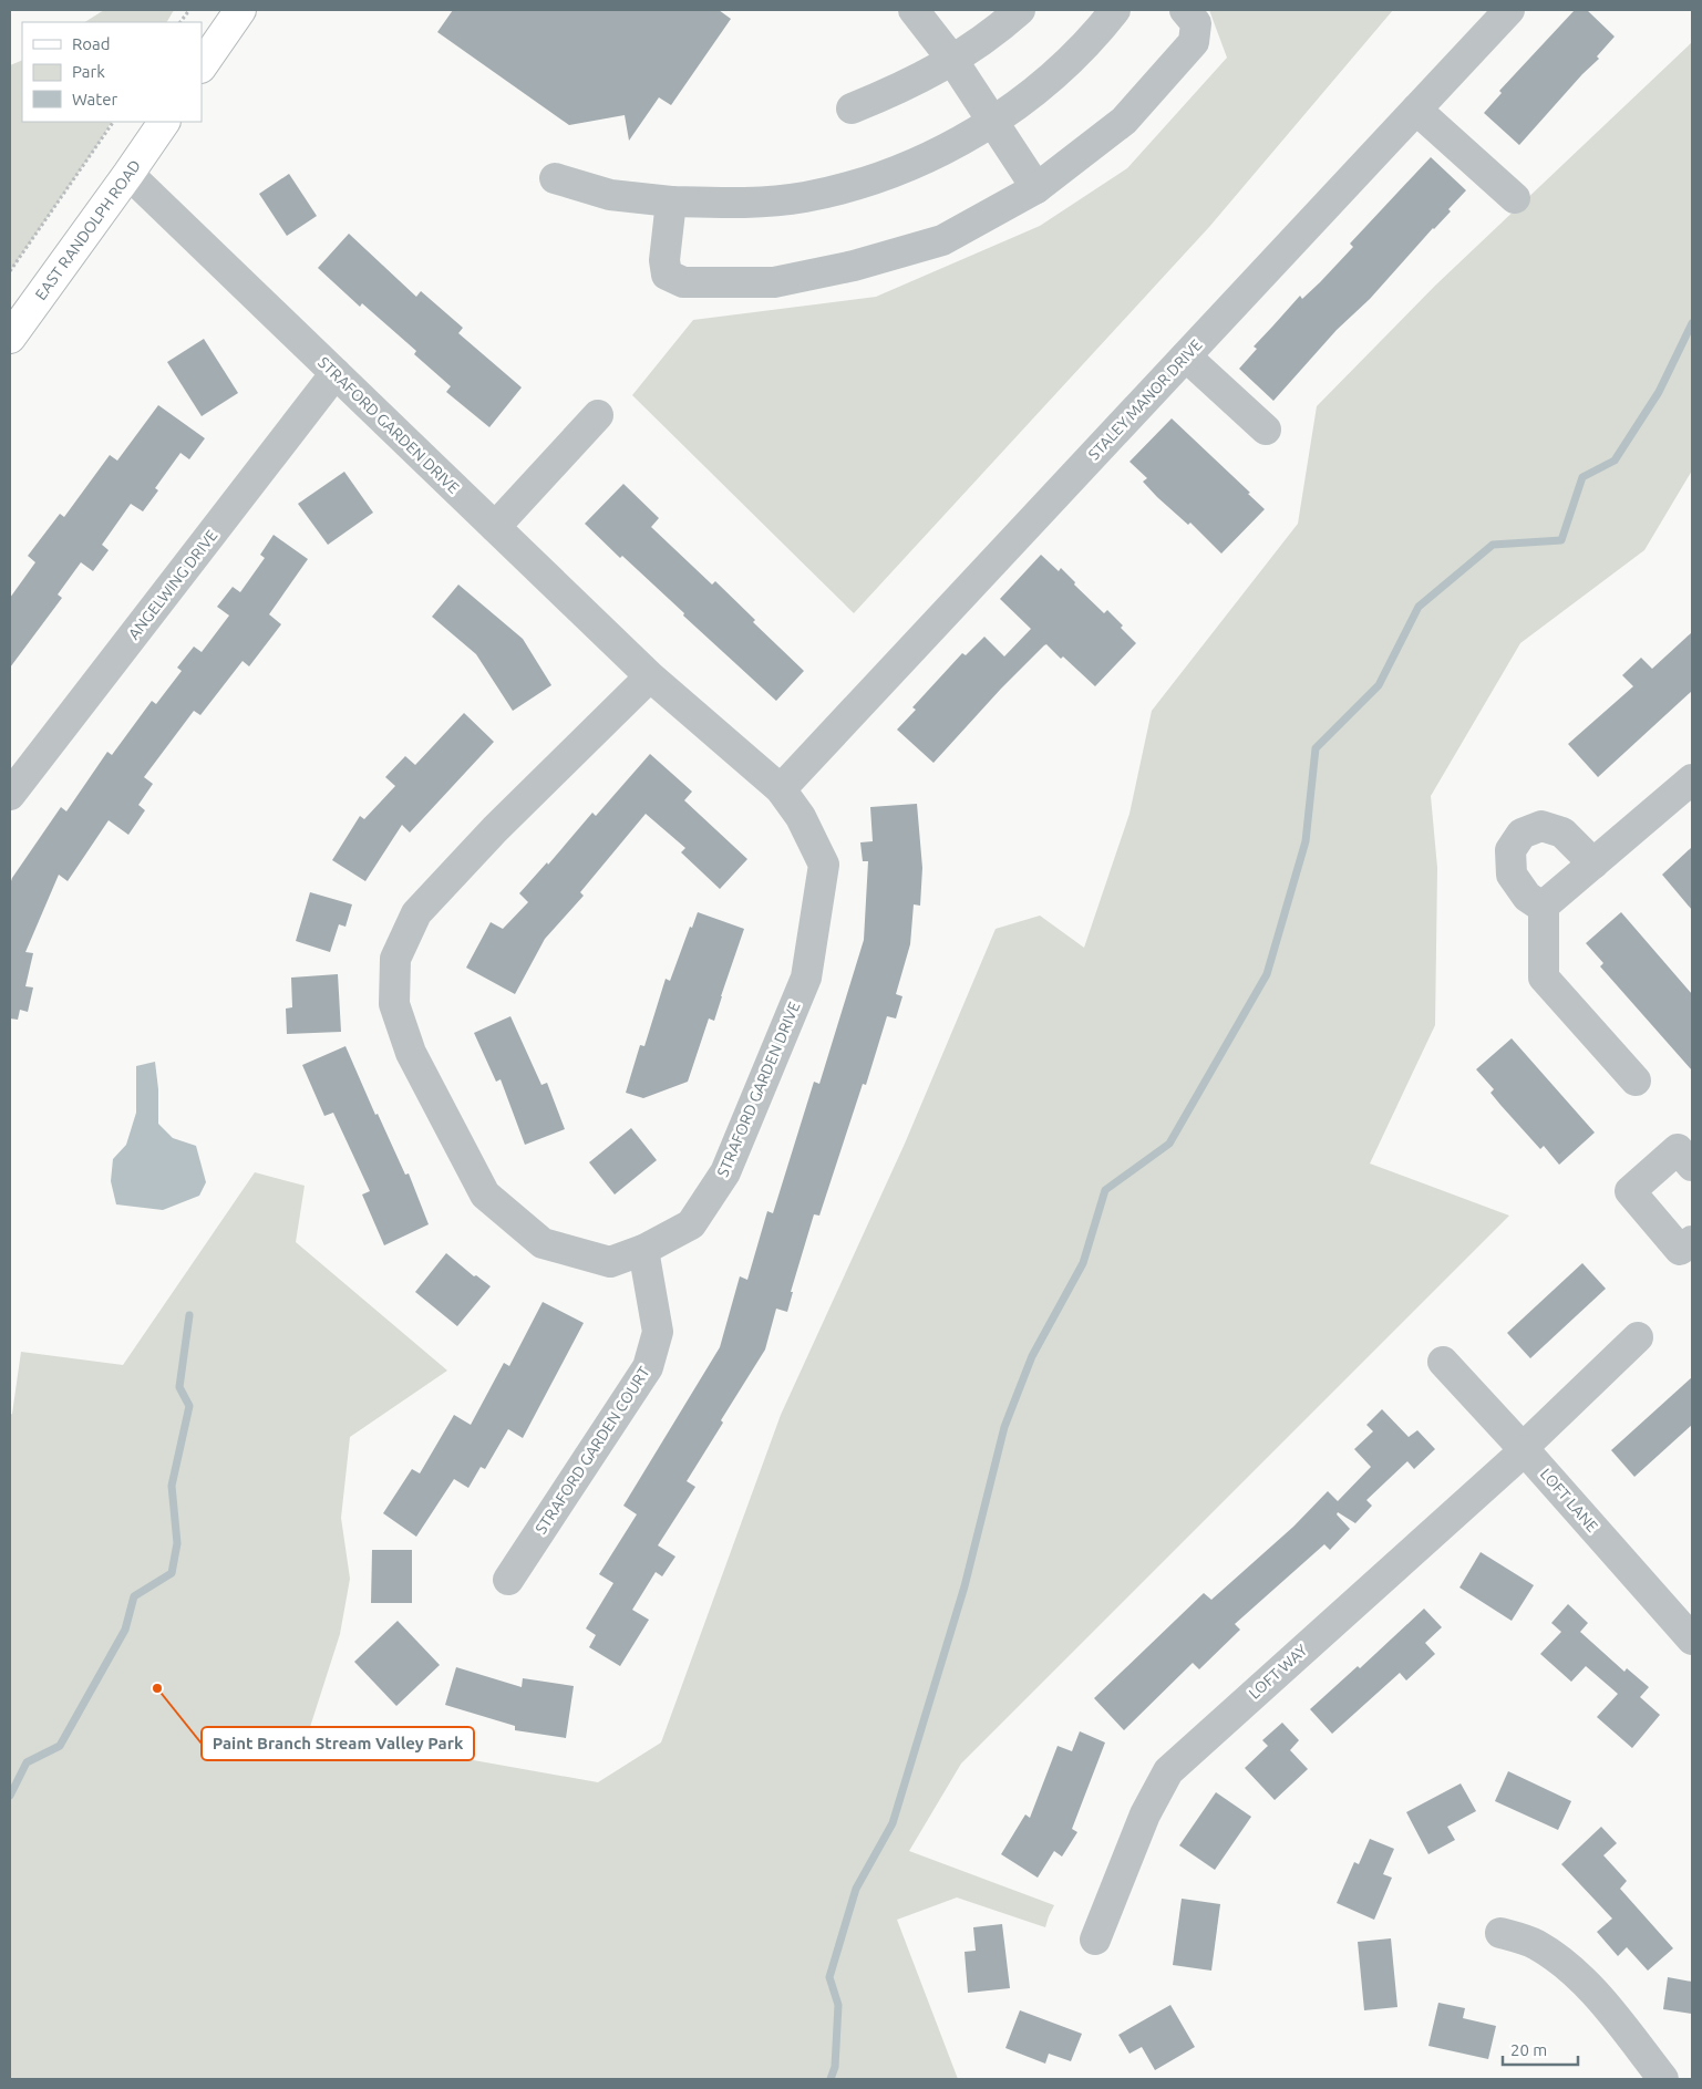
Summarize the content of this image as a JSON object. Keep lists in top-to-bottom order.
{
  "streets": {
    "main road": ["EAST RANDOLPH ROAD"],
    "street": [
      "STALEY MANOR DRIVE",
      "STRAFORD GARDEN DRIVE",
      "ANGELWING DRIVE",
      "STRAFORD GARDEN COURT",
      "LOFT LANE",
      "LOFT WAY"
    ]
  },
  "crossings": [
    ["EAST RANDOLPH ROAD", "STRAFORD GARDEN DRIVE"],
    ["STALEY MANOR DRIVE", "STRAFORD GARDEN DRIVE"],
    ["STRAFORD GARDEN DRIVE", "ANGELWING DRIVE"],
    ["STRAFORD GARDEN DRIVE", "STRAFORD GARDEN COURT"],
    ["LOFT LANE", "LOFT WAY"]
  ],
  "places": ["Paint Branch Stream Valley Park"],
  "legend": ["Road", "Park", "Water"],
  "scale_bar": "20 m"
}
